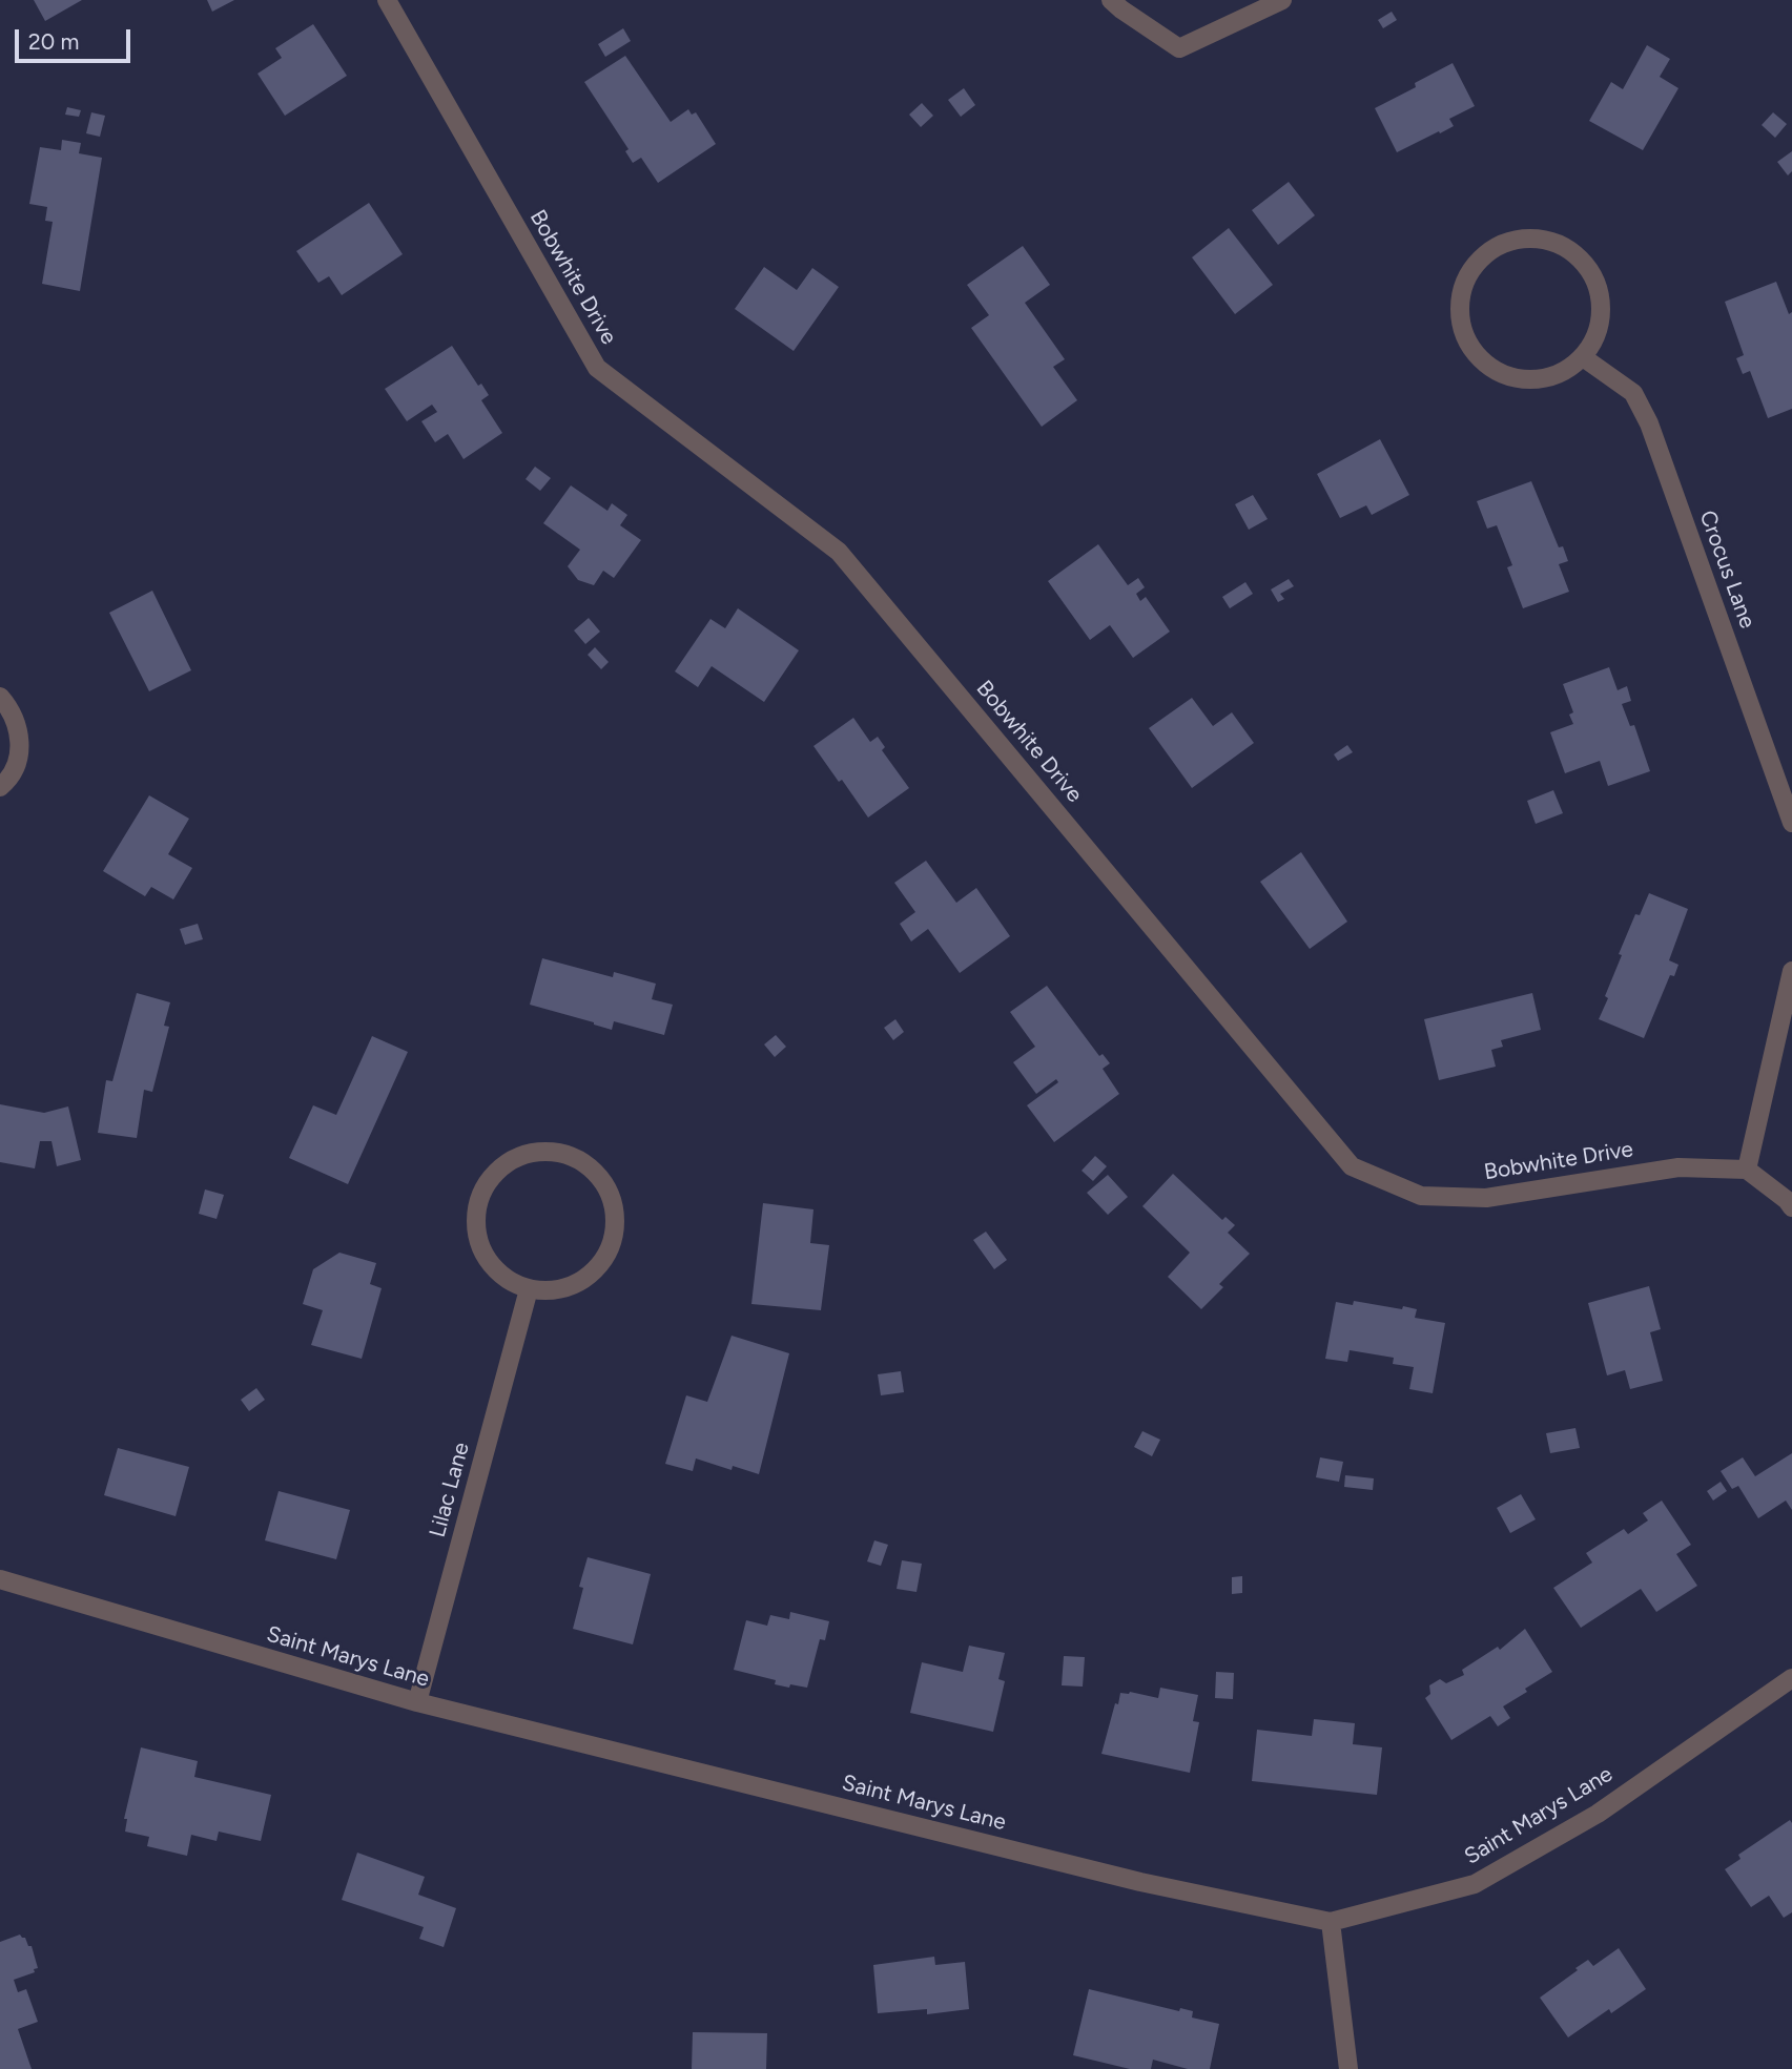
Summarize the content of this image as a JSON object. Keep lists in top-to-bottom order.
{
  "streets": {
    "street": [
      "Bobwhite Drive",
      "Crocus Lane",
      "Lilac Lane",
      "Saint Marys Lane"
    ]
  },
  "crossings": [
    ["Lilac Lane", "Saint Marys Lane"]
  ],
  "scale_bar": "20 m"
}
